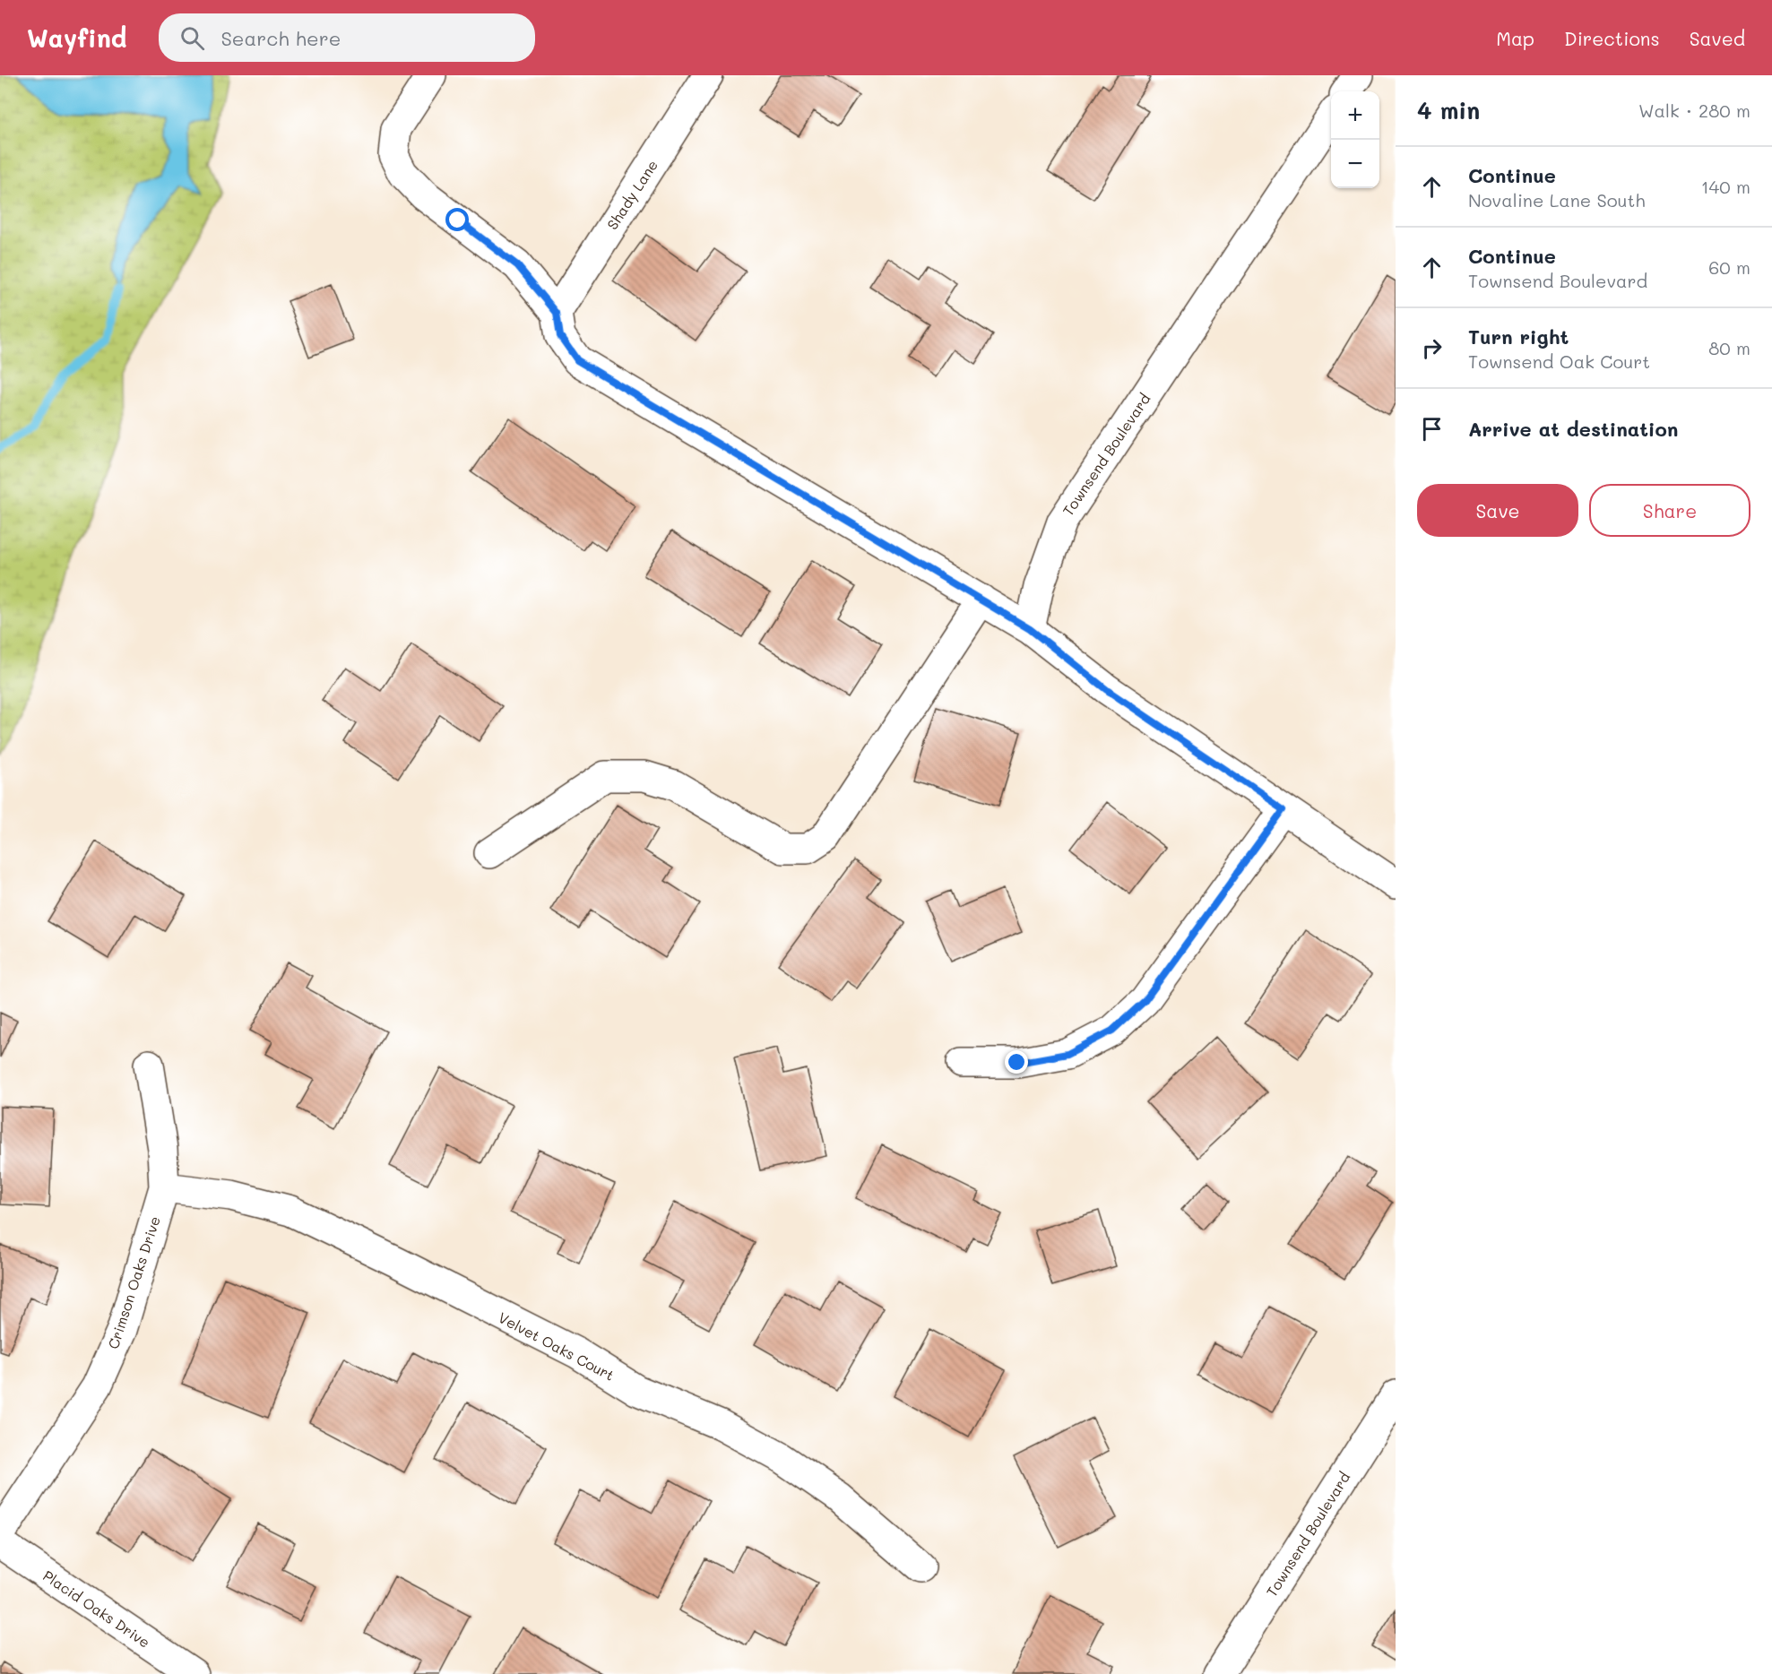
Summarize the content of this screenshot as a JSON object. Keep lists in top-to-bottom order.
{
  "streets": {
    "street": [
      "Shady Lane",
      "Townsend Boulevard",
      "Crimson Oaks Drive",
      "Velvet Oaks Court",
      "Placid Oaks Drive"
    ]
  },
  "crossings": [
    ["Crimson Oaks Drive", "Velvet Oaks Court"]
  ],
  "page": {
    "header": "Wayfind",
    "search": "Search here",
    "nav": ["Map", "Directions", "Saved"],
    "heading": ["4 min", "Walk · 280 m"],
    "map_buttons": ["+", "−"],
    "list": [
      ["Continue", "Novaline Lane South", "140 m"],
      ["Continue", "Townsend Boulevard", "60 m"],
      ["Turn right", "Townsend Oak Court", "80 m"],
      "Arrive at destination"
    ],
    "buttons": ["Save", "Share"]
  }
}
